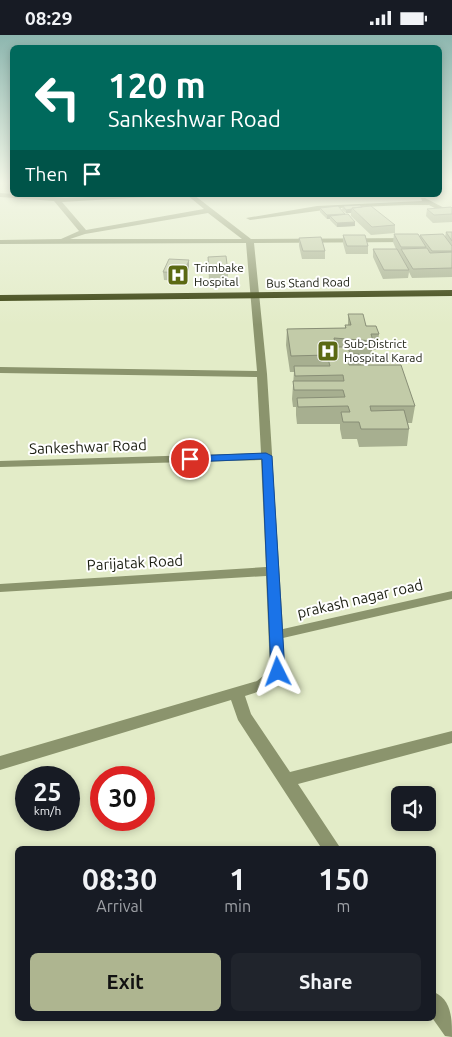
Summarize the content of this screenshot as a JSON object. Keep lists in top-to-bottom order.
{
  "streets": {
    "highway": ["Bus Stand Road"],
    "street": ["Sankeshwar Road", "Parijatak Road", "prakash nagar road"]
  },
  "places": {
    "hospital": ["Trimbake Hospital", "Sub-District Hospital Karad"]
  },
  "page": {
    "status": "08:29",
    "turn": ["120 m", "Sankeshwar Road"],
    "then": "Then",
    "speed": "25 km/h",
    "limit": "30",
    "eta": [
      "08:30",
      "Arrival",
      "1",
      "min",
      "150",
      "m"
    ],
    "buttons": ["Exit", "Share"]
  }
}
